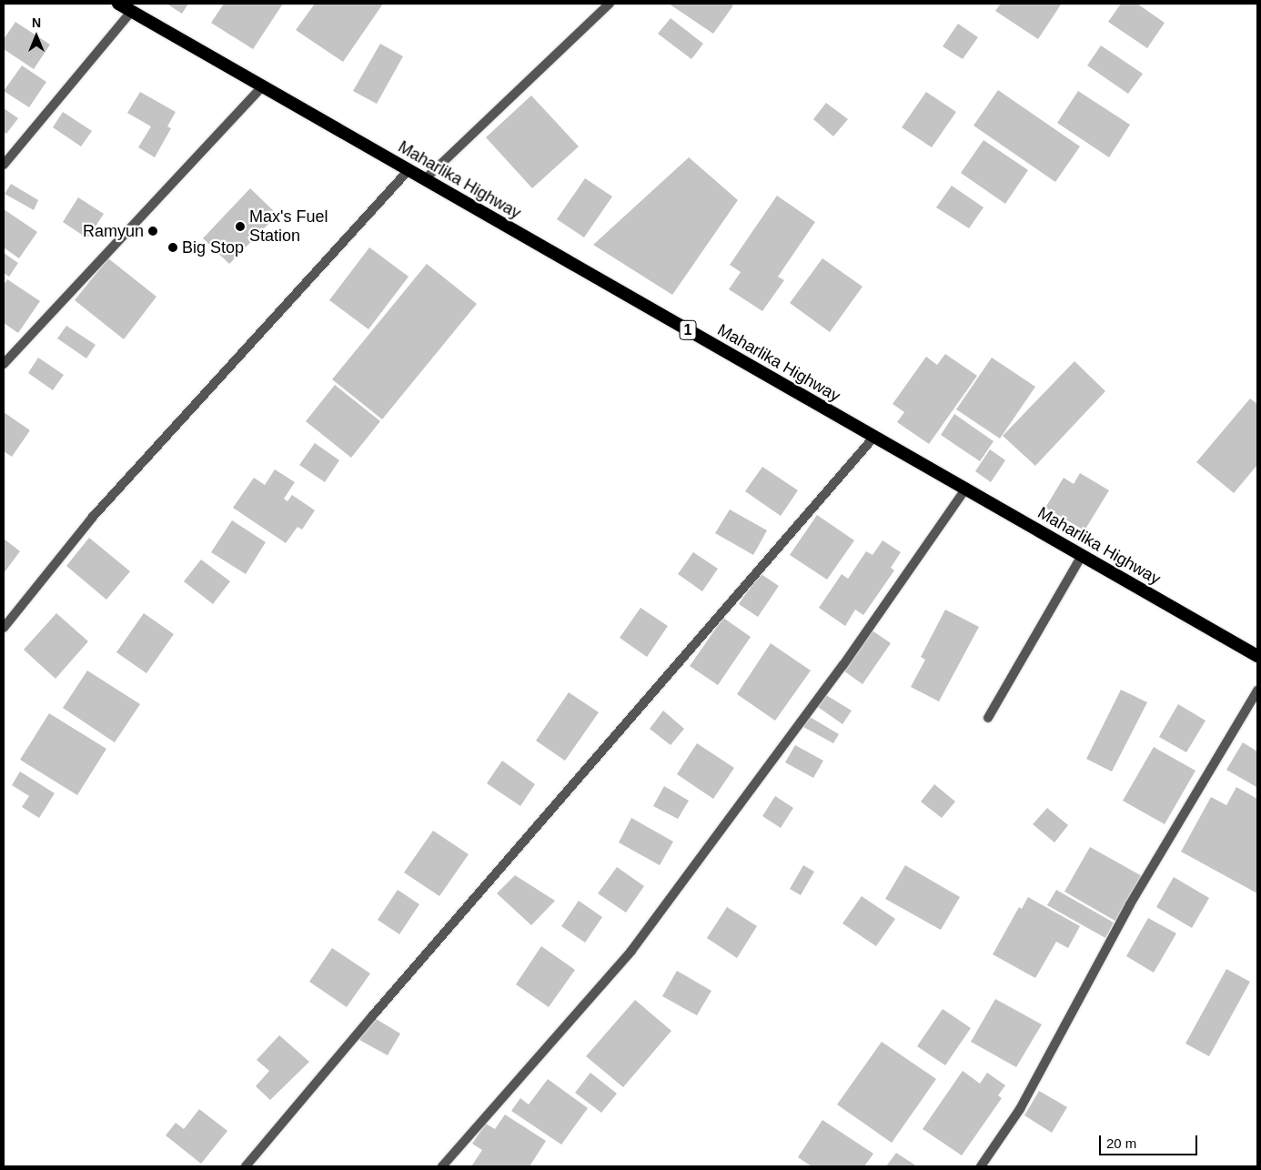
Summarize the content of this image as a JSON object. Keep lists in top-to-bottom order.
{
  "streets": {
    "highway": ["Maharlika Highway", "1"]
  },
  "places": ["Max's Fuel Station", "Ramyun", "Big Stop"],
  "scale_bar": "20 m",
  "north": "top"
}
